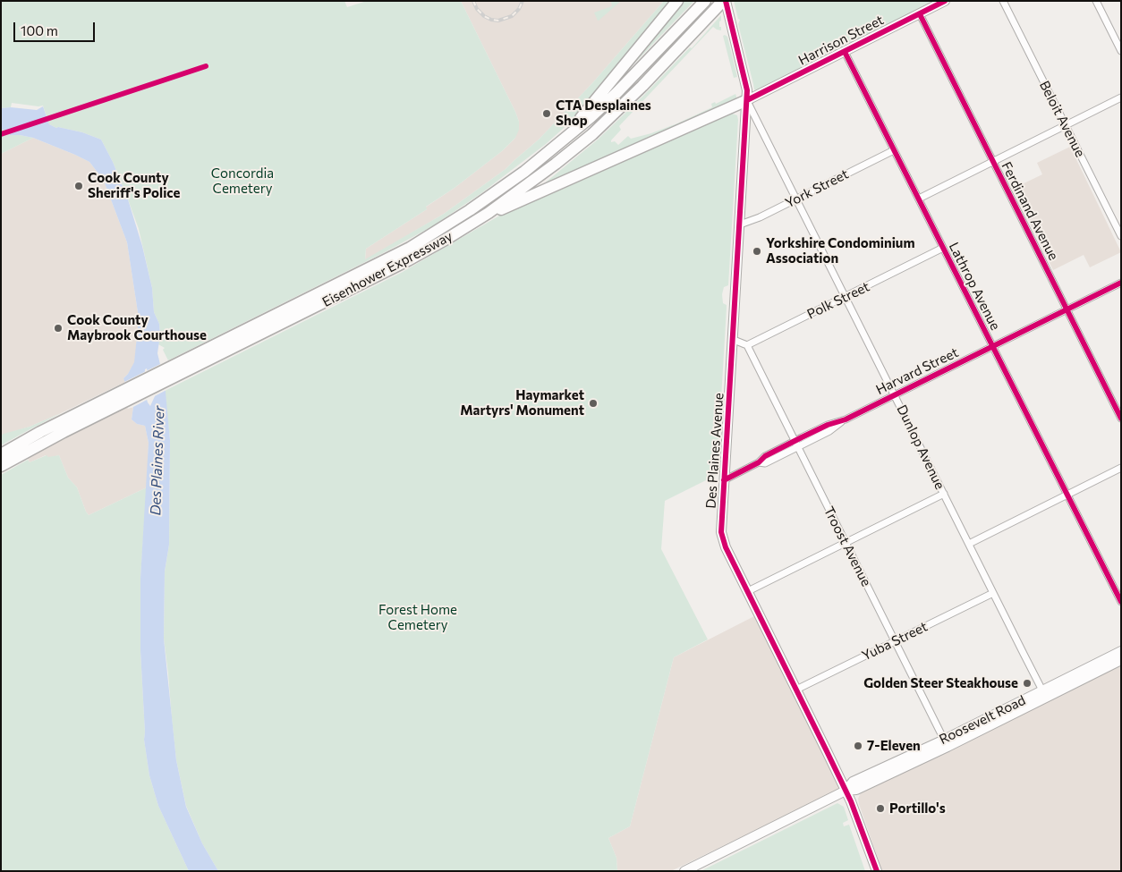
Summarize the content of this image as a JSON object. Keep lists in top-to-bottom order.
{
  "streets": {
    "highway": ["Eisenhower Expressway"],
    "main road": ["Harrison Street", "Des Plaines Avenue", "Roosevelt Road"],
    "street": [
      "Beloit Avenue",
      "York Street",
      "Ferdinand Avenue",
      "Lathrop Avenue",
      "Polk Street",
      "Harvard Street",
      "Dunlop Avenue",
      "Troost Avenue",
      "Yuba Street"
    ]
  },
  "crossings": [
    ["Harrison Street", "Ferdinand Avenue"],
    ["Harrison Street", "Lathrop Avenue"],
    ["Harrison Street", "Dunlop Avenue"],
    ["Harrison Street", "Des Plaines Avenue"],
    ["York Street", "Lathrop Avenue"],
    ["York Street", "Dunlop Avenue"],
    ["York Street", "Des Plaines Avenue"],
    ["Ferdinand Avenue", "Harvard Street"],
    ["Eisenhower Expressway", "Des Plaines Avenue"],
    ["Lathrop Avenue", "Polk Street"],
    ["Lathrop Avenue", "Harvard Street"],
    ["Polk Street", "Dunlop Avenue"],
    ["Polk Street", "Troost Avenue"],
    ["Harvard Street", "Dunlop Avenue"],
    ["Harvard Street", "Des Plaines Avenue"],
    ["Harvard Street", "Troost Avenue"],
    ["Dunlop Avenue", "Des Plaines Avenue"],
    ["Dunlop Avenue", "Yuba Street"],
    ["Dunlop Avenue", "Roosevelt Road"],
    ["Des Plaines Avenue", "Yuba Street"],
    ["Des Plaines Avenue", "Roosevelt Road"],
    ["Troost Avenue", "Yuba Street"],
    ["Troost Avenue", "Roosevelt Road"]
  ],
  "water": ["Des Plaines River"],
  "parks": ["Concordia Cemetery", "Forest Home Cemetery"],
  "places": [
    "CTA Desplaines Shop",
    "Cook County Sheriff's Police",
    "Yorkshire Condominium Association",
    "Cook County Maybrook Courthouse",
    "Haymarket Martyrs' Monument",
    "Golden Steer Steakhouse",
    "7-Eleven",
    "Portillo's"
  ],
  "scale_bar": "100 m"
}
